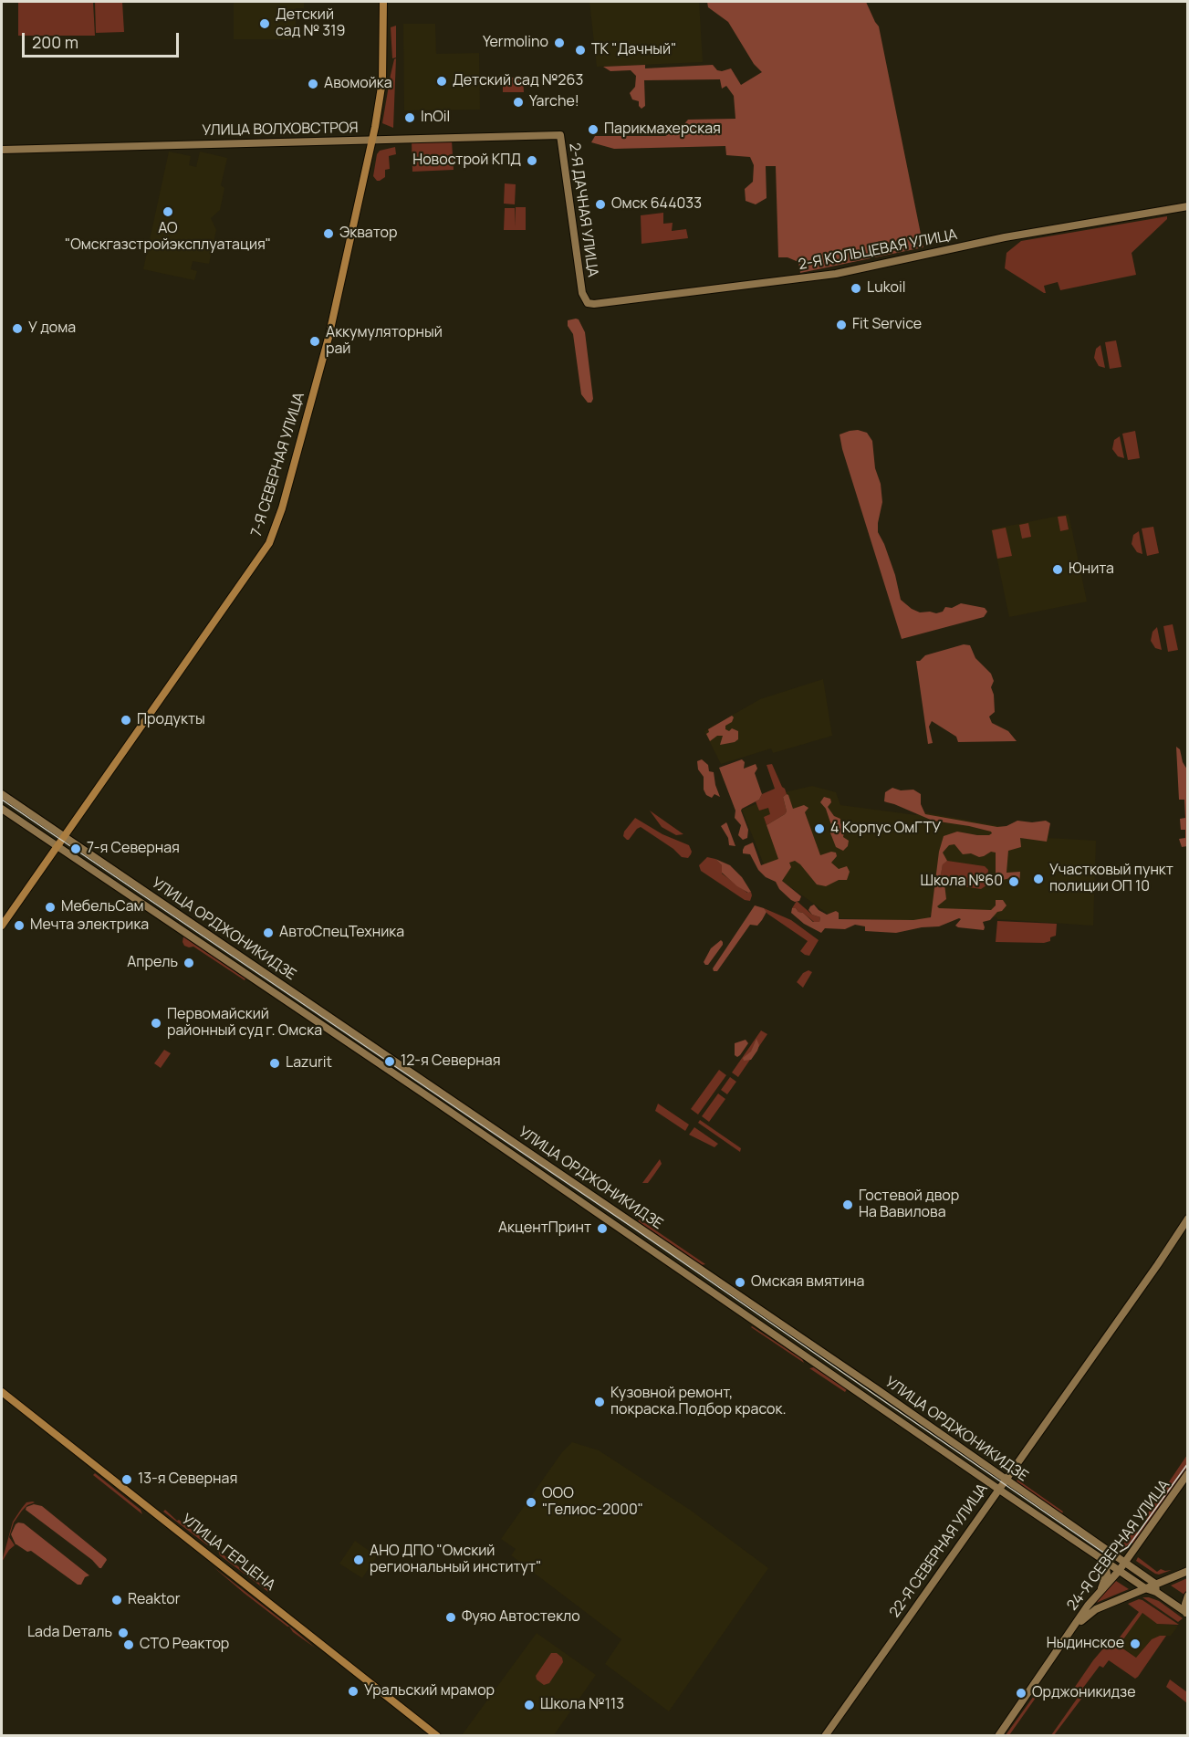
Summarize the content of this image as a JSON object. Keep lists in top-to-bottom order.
{
  "streets": {
    "main road": [
      "УЛИЦА ВОЛХОВСТРОЯ",
      "2-Я ДАЧНАЯ УЛИЦА",
      "2-Я КОЛЬЦЕВАЯ УЛИЦА",
      "7-Я СЕВЕРНАЯ УЛИЦА",
      "УЛИЦА ОРДЖОНИКИДЗЕ",
      "24-Я СЕВЕРНАЯ УЛИЦА",
      "22-Я СЕВЕРНАЯ УЛИЦА",
      "УЛИЦА ГЕРЦЕНА"
    ]
  },
  "crossings": [
    ["УЛИЦА ВОЛХОВСТРОЯ", "2-Я ДАЧНАЯ УЛИЦА"],
    ["УЛИЦА ВОЛХОВСТРОЯ", "7-Я СЕВЕРНАЯ УЛИЦА"],
    ["2-Я ДАЧНАЯ УЛИЦА", "2-Я КОЛЬЦЕВАЯ УЛИЦА"],
    ["7-Я СЕВЕРНАЯ УЛИЦА", "УЛИЦА ОРДЖОНИКИДЗЕ"],
    ["УЛИЦА ОРДЖОНИКИДЗЕ", "24-Я СЕВЕРНАЯ УЛИЦА"],
    ["УЛИЦА ОРДЖОНИКИДЗЕ", "22-Я СЕВЕРНАЯ УЛИЦА"]
  ],
  "places": [
    "Детский сад № 319",
    "Yermolino",
    "ТК \"Дачный\"",
    "Детский сад №263",
    "Авомойка",
    "Yarche!",
    "InOil",
    "Парикмахерская",
    "Новострой КПД",
    "Омск 644033",
    "АО \"Омскгазстройэксплуатация\"",
    "Экватор",
    "Lukoil",
    "Fit Service",
    "У дома",
    "Аккумуляторный рай",
    "Юнита",
    "Продукты",
    "4 Корпус ОмГТУ",
    "7-я Северная",
    "Участковый пункт полиции ОП 10",
    "Школа №60",
    "МебельСам",
    "Мечта электрика",
    "АвтоСпецТехника",
    "Апрель",
    "Первомайский районный суд г. Омска",
    "12-я Северная",
    "Lazurit",
    "Гостевой двор На Вавилова",
    "АкцентПринт",
    "Oмская вмятина",
    "Кузовной ремонт, покраска.Подбор красок.",
    "13-я Северная",
    "ООО \"Гелиос-2000\"",
    "АНО ДПО \"Омский региональный институт\"",
    "Reaktor",
    "Фуяо Автостекло",
    "Lada Dеталь",
    "Ныдинское",
    "СТО Реактор",
    "Уральский мрамор",
    "Орджоникидзе",
    "Школа №113"
  ],
  "scale_bar": "200 m"
}
